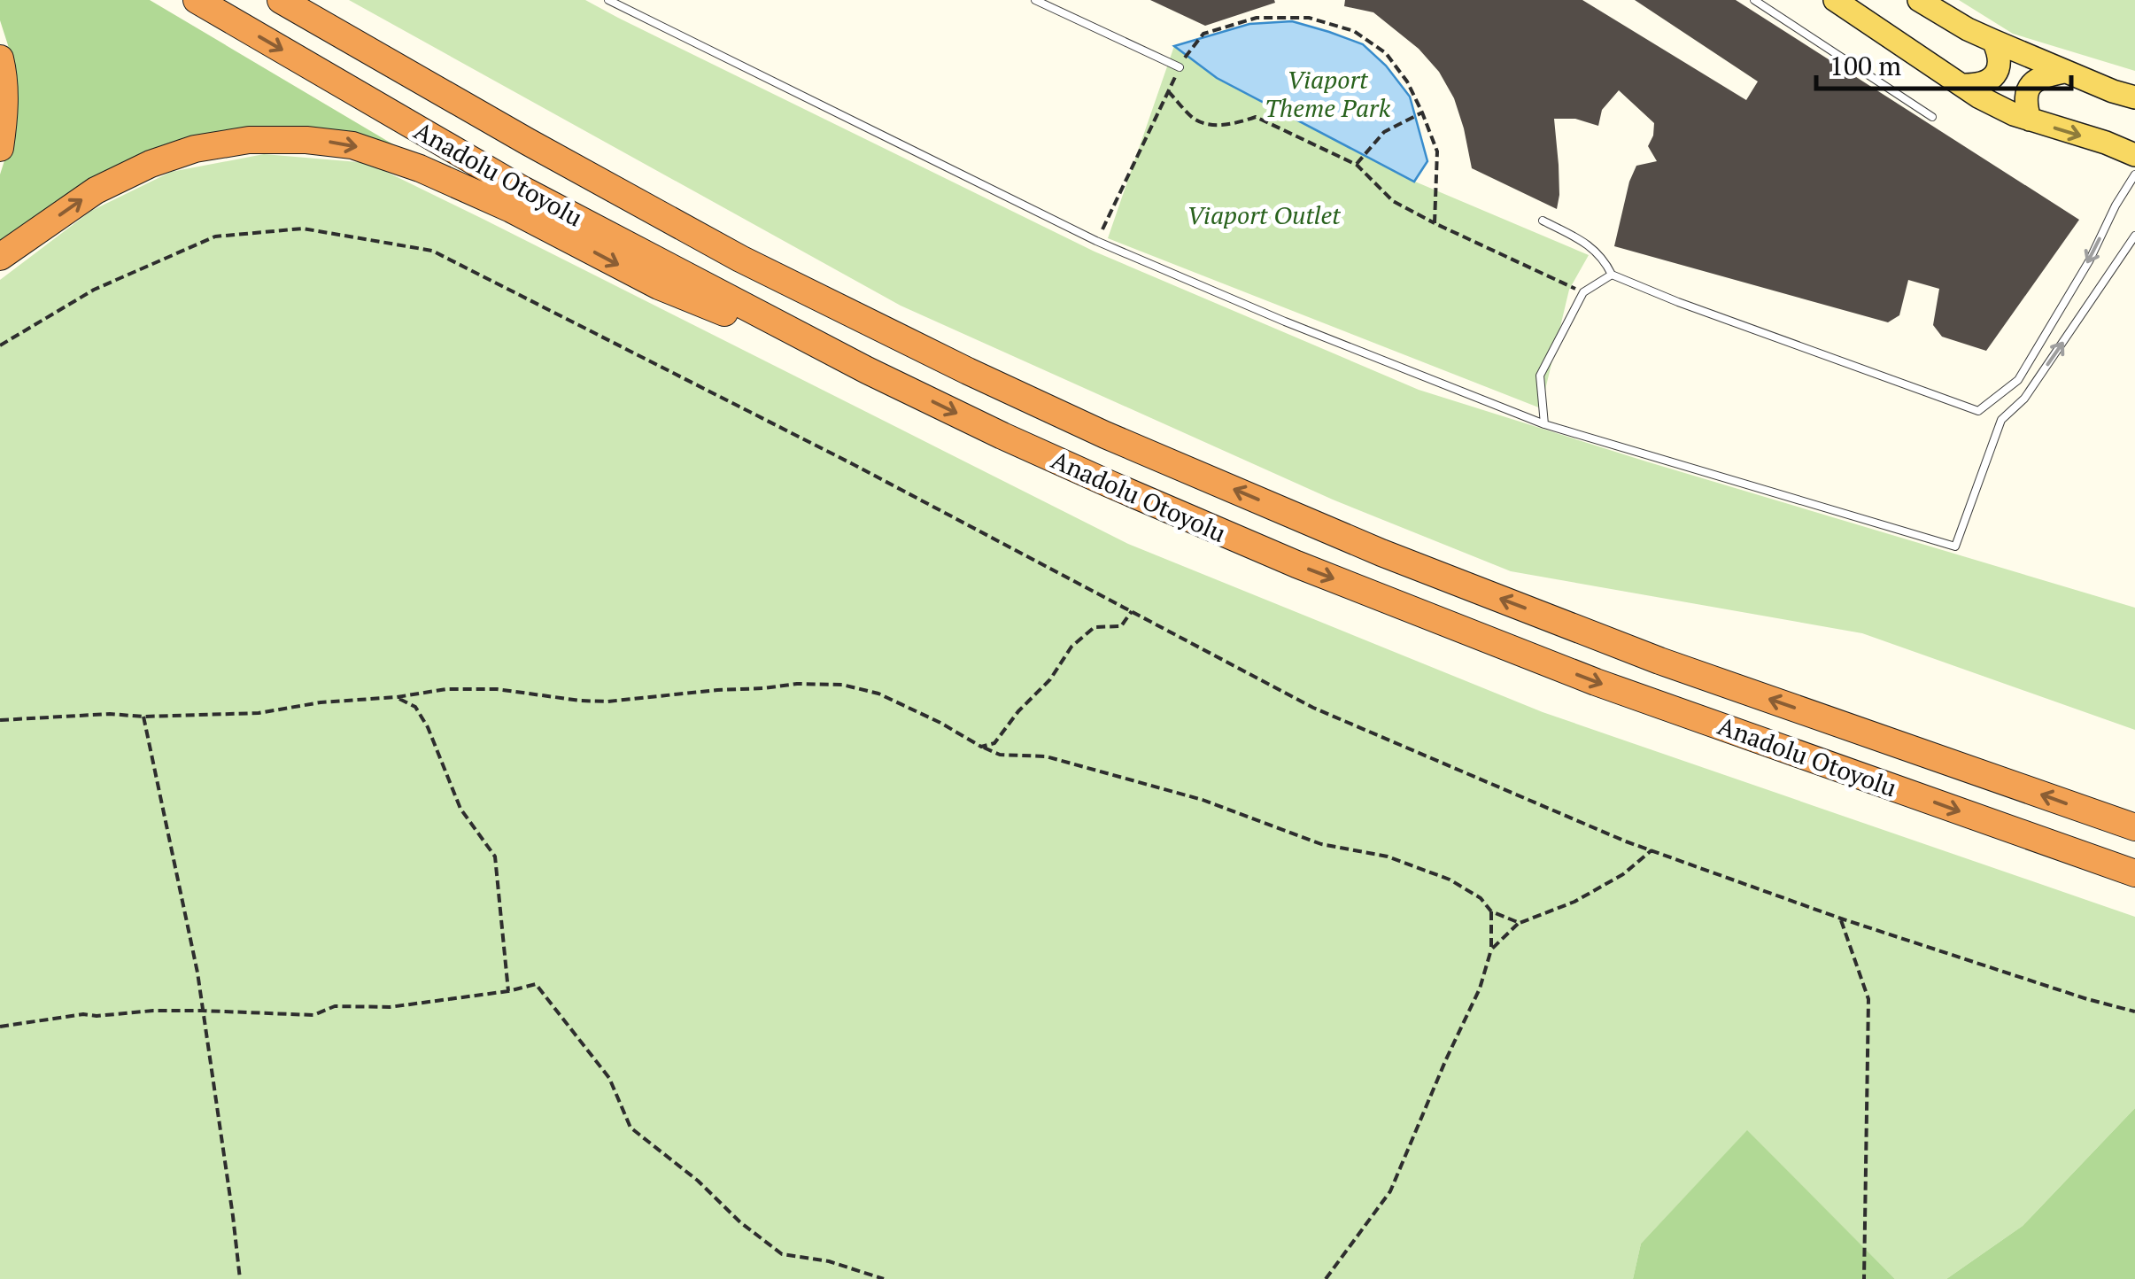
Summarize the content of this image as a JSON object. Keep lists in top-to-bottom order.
{
  "streets": {
    "highway": ["Anadolu Otoyolu"]
  },
  "parks": ["Viaport Theme Park", "Viaport Outlet"],
  "scale_bar": "100 m"
}
